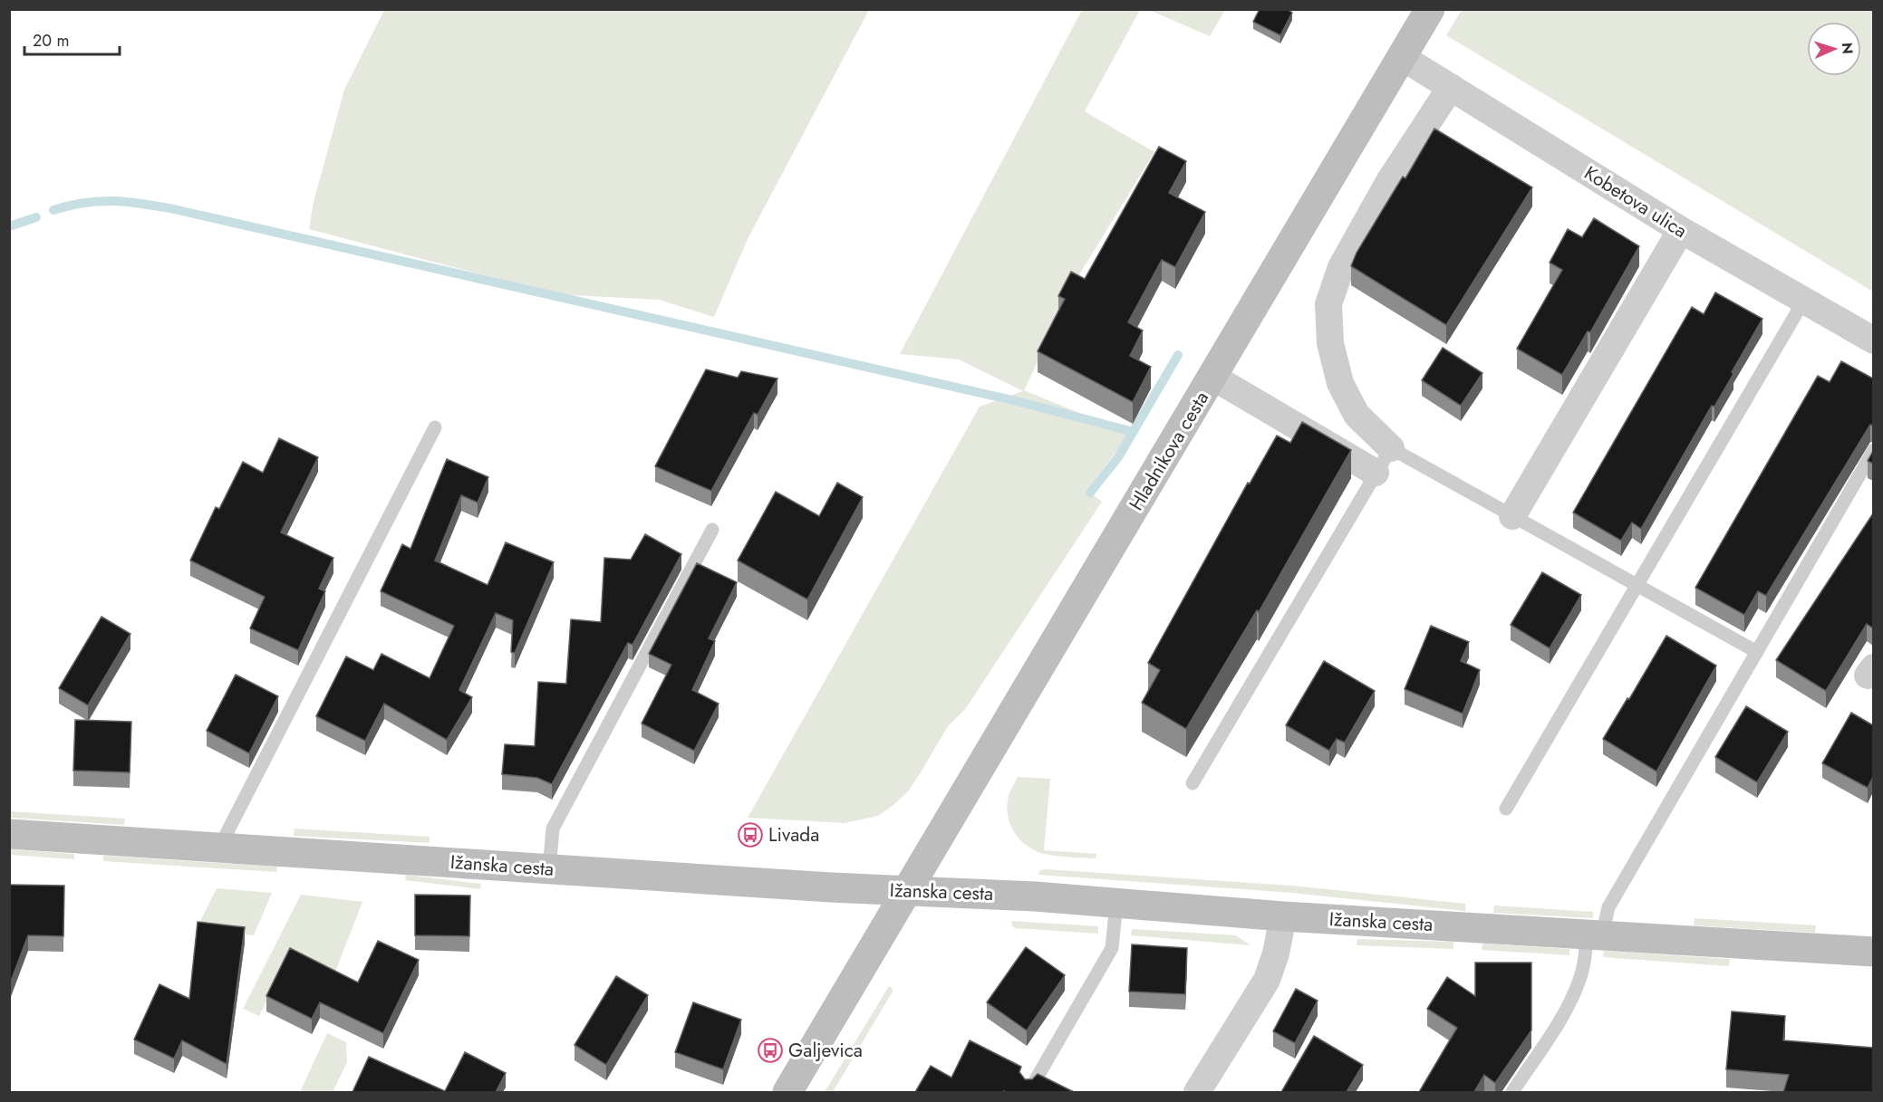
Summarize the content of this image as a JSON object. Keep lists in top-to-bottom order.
{
  "streets": {
    "main road": ["Hladnikova cesta", "Ižanska cesta"],
    "street": ["Kobetova ulica"]
  },
  "crossings": [
    ["Kobetova ulica", "Hladnikova cesta"],
    ["Hladnikova cesta", "Ižanska cesta"]
  ],
  "places": {
    "bus stop": ["Livada", "Galjevica"]
  },
  "scale_bar": "20 m",
  "north": "right"
}
